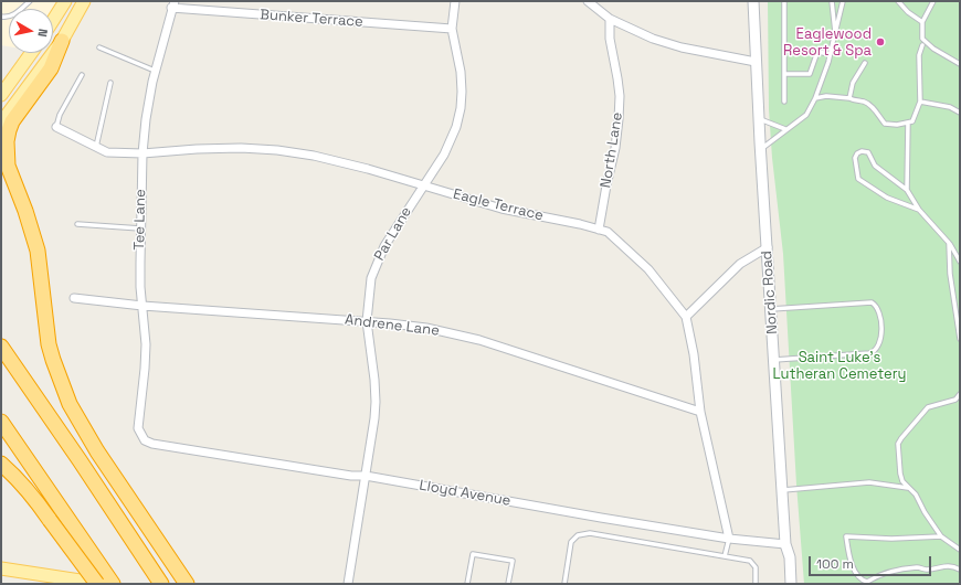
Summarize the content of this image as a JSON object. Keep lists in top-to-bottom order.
{
  "streets": {
    "street": [
      "Bunker Terrace",
      "North Lane",
      "Eagle Terrace",
      "Tee Lane",
      "Par Lane",
      "Nordic Road",
      "Andrene Lane",
      "Lloyd Avenue"
    ]
  },
  "crossings": [
    ["Bunker Terrace", "Tee Lane"],
    ["Bunker Terrace", "Par Lane"],
    ["North Lane", "Eagle Terrace"],
    ["Eagle Terrace", "Tee Lane"],
    ["Eagle Terrace", "Par Lane"],
    ["Eagle Terrace", "Andrene Lane"],
    ["Eagle Terrace", "Lloyd Avenue"],
    ["Tee Lane", "Andrene Lane"],
    ["Tee Lane", "Lloyd Avenue"],
    ["Par Lane", "Andrene Lane"],
    ["Par Lane", "Lloyd Avenue"],
    ["Nordic Road", "Lloyd Avenue"]
  ],
  "parks": ["Saint Luke's Lutheran Cemetery"],
  "places": ["Eaglewood Resort & Spa"],
  "scale_bar": "100 m",
  "north": "right"
}
